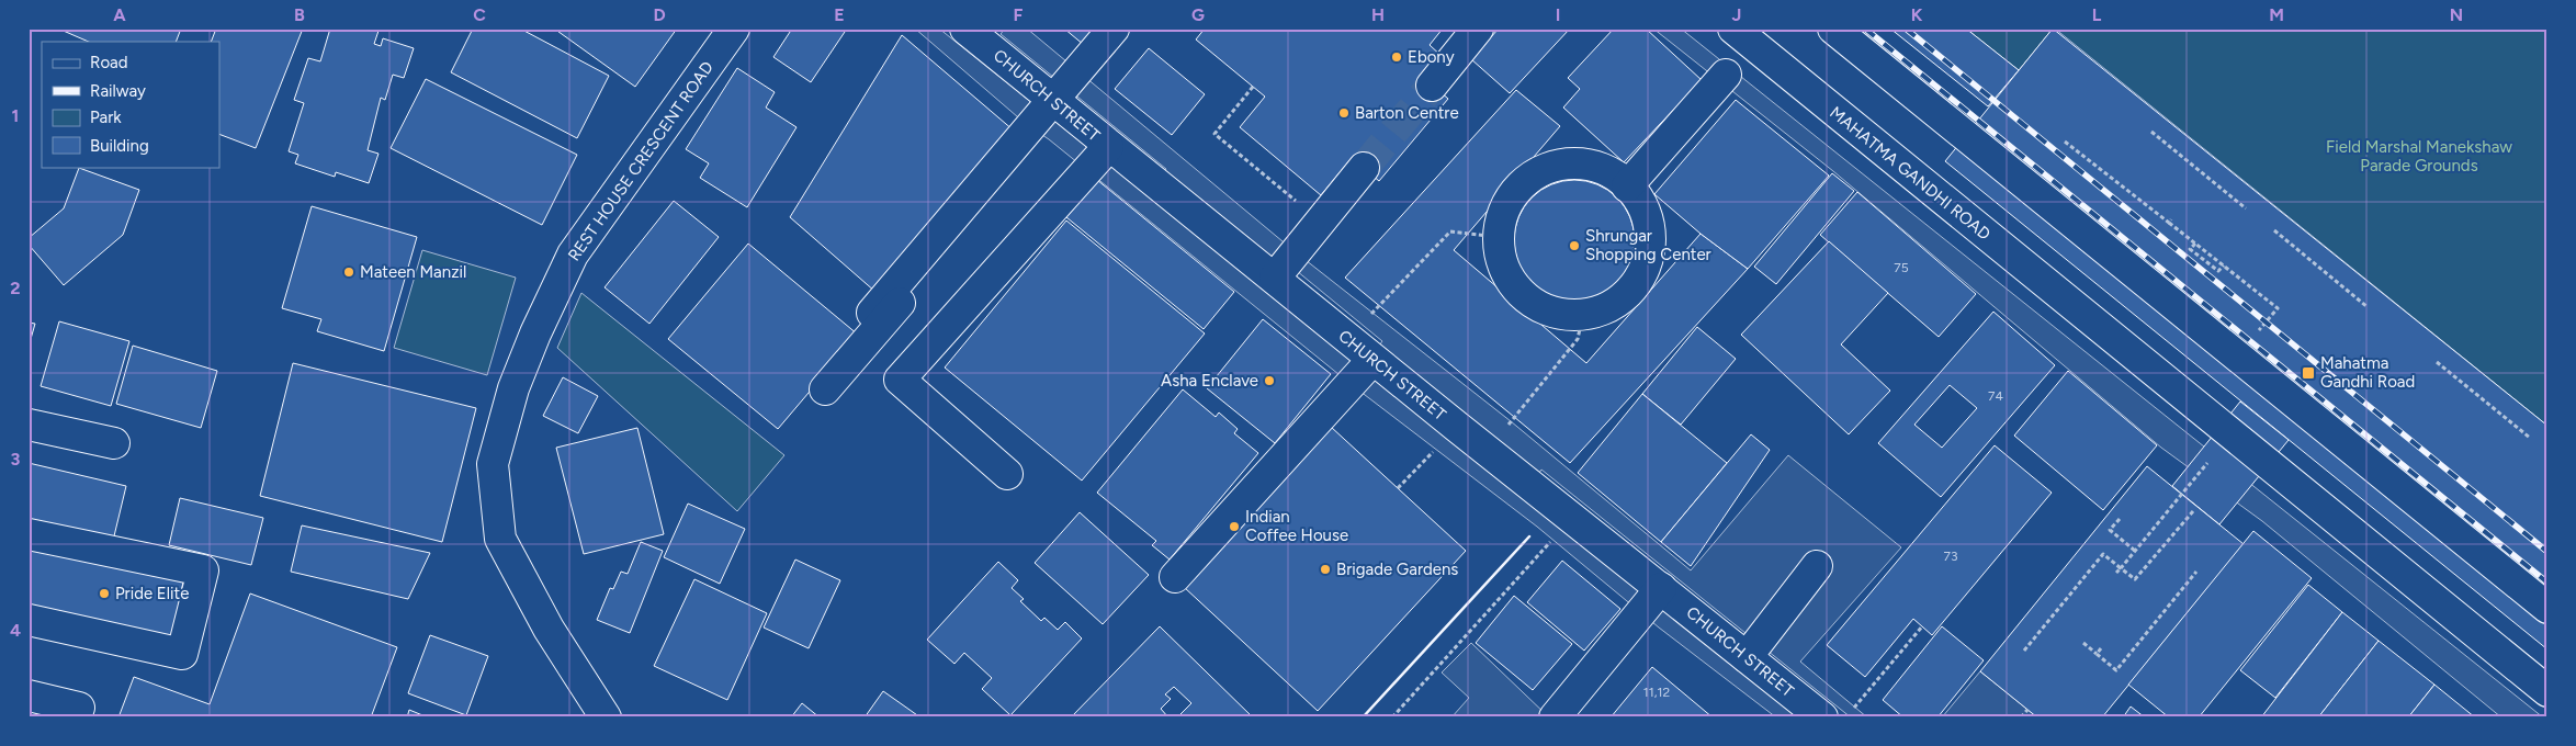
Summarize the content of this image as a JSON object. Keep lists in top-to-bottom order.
{
  "streets": {
    "street": ["CHURCH STREET", "REST HOUSE CRESCENT ROAD", "MAHATMA GANDHI ROAD"]
  },
  "parks": ["Field Marshal Manekshaw Parade Grounds"],
  "places": {
    "other": [
      "Ebony",
      "Barton Centre",
      "Shrungar Shopping Center",
      "Mateen Manzil",
      "Asha Enclave",
      "Indian Coffee House",
      "Brigade Gardens",
      "Pride Elite"
    ],
    "transit": ["Mahatma Gandhi Road"]
  },
  "house_numbers": [
    "75",
    "74",
    "73",
    "11,12"
  ],
  "legend": [
    "Road",
    "Railway",
    "Park",
    "Building"
  ],
  "grid": {
    "columns": [
      "A",
      "B",
      "C",
      "D",
      "E",
      "F",
      "G",
      "H",
      "I",
      "J",
      "K",
      "L",
      "M",
      "N"
    ],
    "rows": [
      "1",
      "2",
      "3",
      "4"
    ]
  }
}
